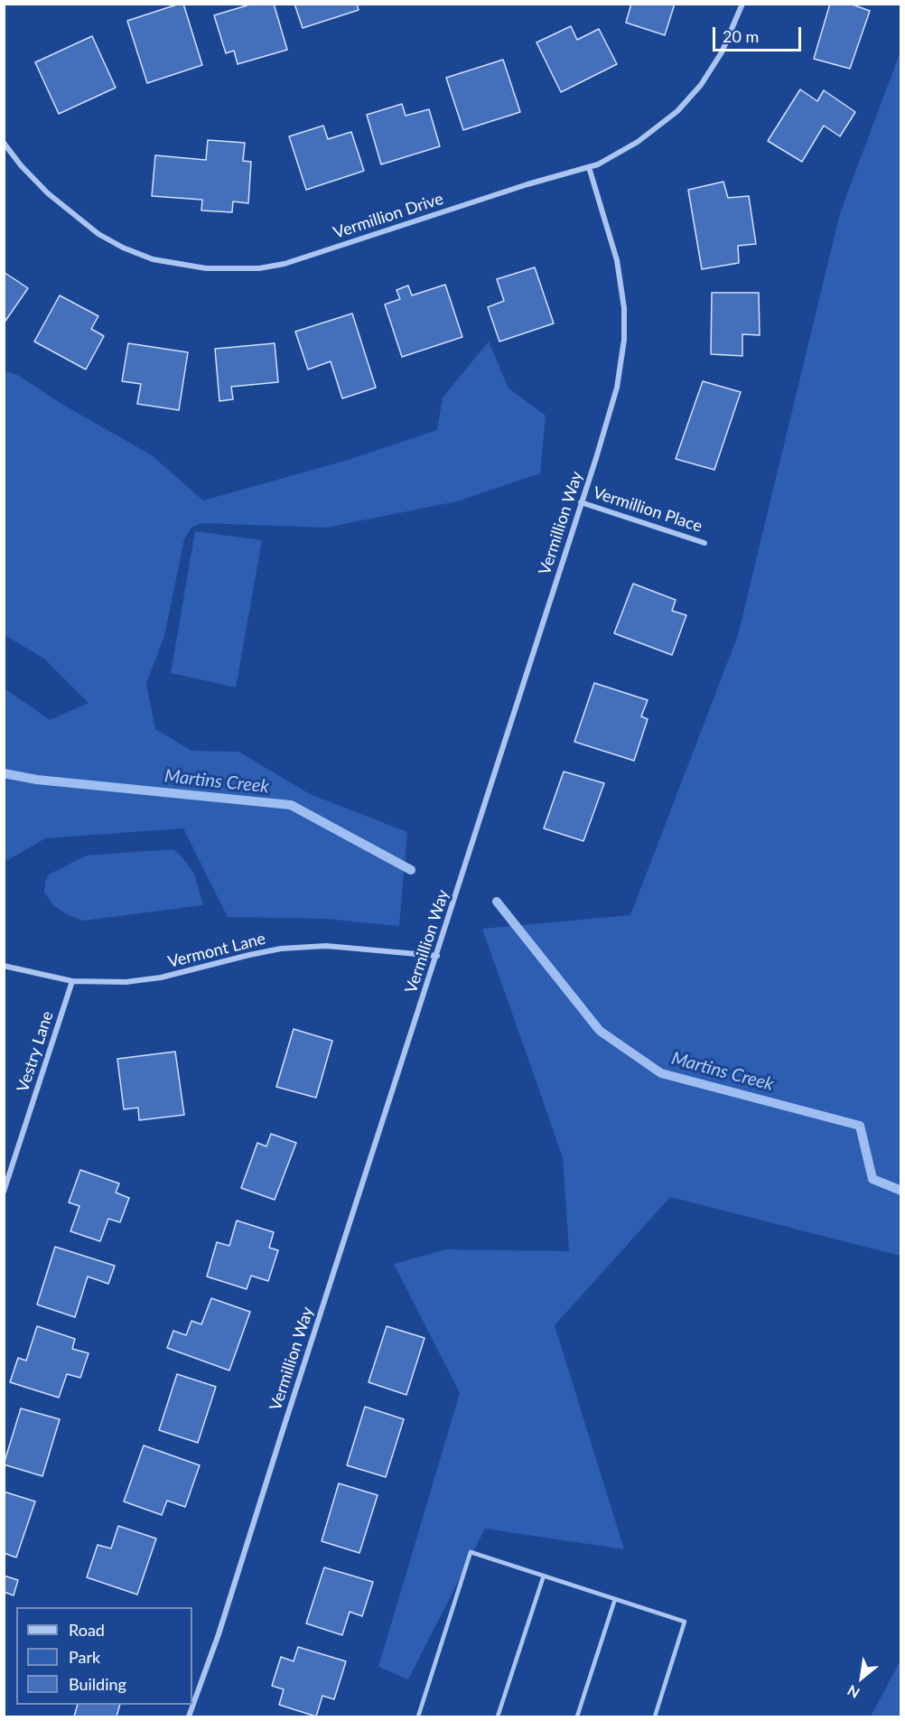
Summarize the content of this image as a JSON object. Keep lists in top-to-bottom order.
{
  "streets": {
    "street": [
      "Vermillion Drive",
      "Vermillion Place",
      "Vermillion Way",
      "Vermont Lane",
      "Vestry Lane"
    ]
  },
  "crossings": [
    ["Vermillion Drive", "Vermillion Way"],
    ["Vermillion Place", "Vermillion Way"],
    ["Vermillion Way", "Vermont Lane"],
    ["Vermont Lane", "Vestry Lane"]
  ],
  "water": ["Martins Creek"],
  "legend": ["Road", "Park", "Building"],
  "scale_bar": "20 m",
  "north": "bottom left"
}
